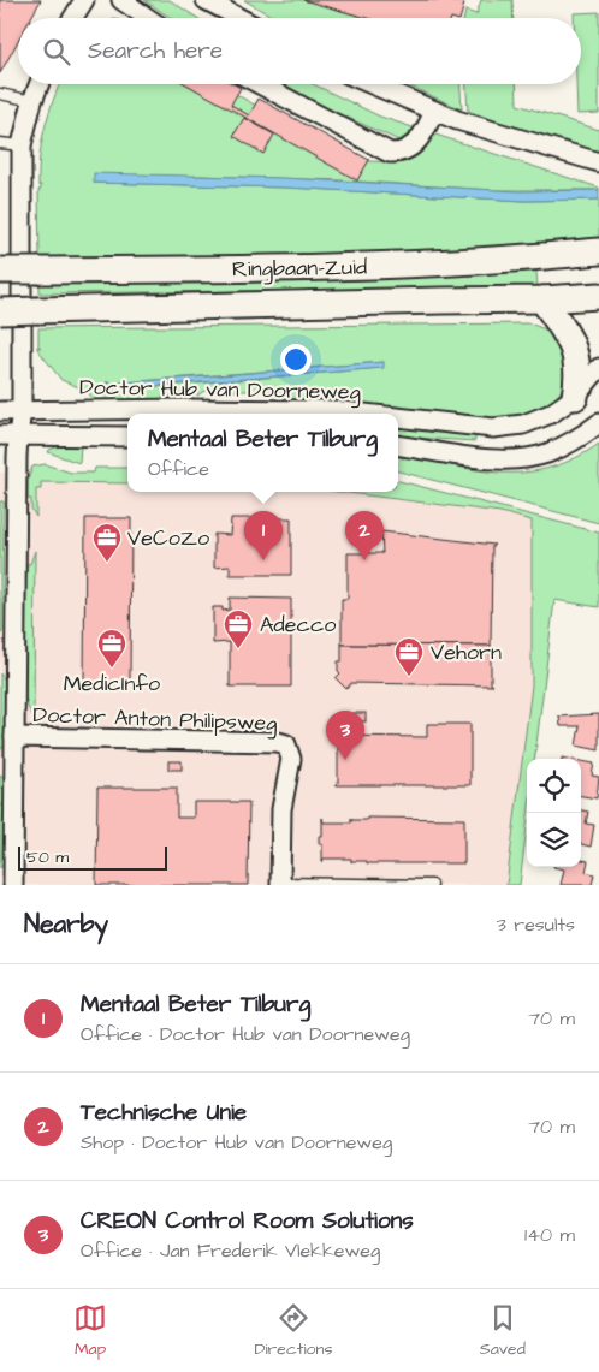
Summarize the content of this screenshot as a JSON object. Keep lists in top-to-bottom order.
{
  "streets": {
    "main road": ["Ringbaan-Zuid"],
    "street": ["Doctor Hub van Doorneweg", "Doctor Anton Philipsweg"]
  },
  "places": {
    "office": [
      "VeCoZo",
      "Adecco",
      "MedicInfo",
      "Vehorn"
    ]
  },
  "scale_bar": "50 m",
  "page": {
    "search": "Search here",
    "popup": ["Mentaal Beter Tilburg", "Office"],
    "pins": ["1", "2", "3"],
    "scale": "50 m",
    "heading": ["Nearby", "3 results"],
    "list": [
      {
        "mark": "1",
        "name": "Mentaal Beter Tilburg",
        "note": "Office · Doctor Hub van Doorneweg",
        "value": "70 m"
      },
      {
        "mark": "2",
        "name": "Technische Unie",
        "note": "Shop · Doctor Hub van Doorneweg",
        "value": "70 m"
      },
      {
        "mark": "3",
        "name": "CREON Control Room Solutions",
        "note": "Office · Jan Frederik Vlekkeweg",
        "value": "140 m"
      }
    ],
    "nav": ["Map", "Directions", "Saved"]
  }
}
